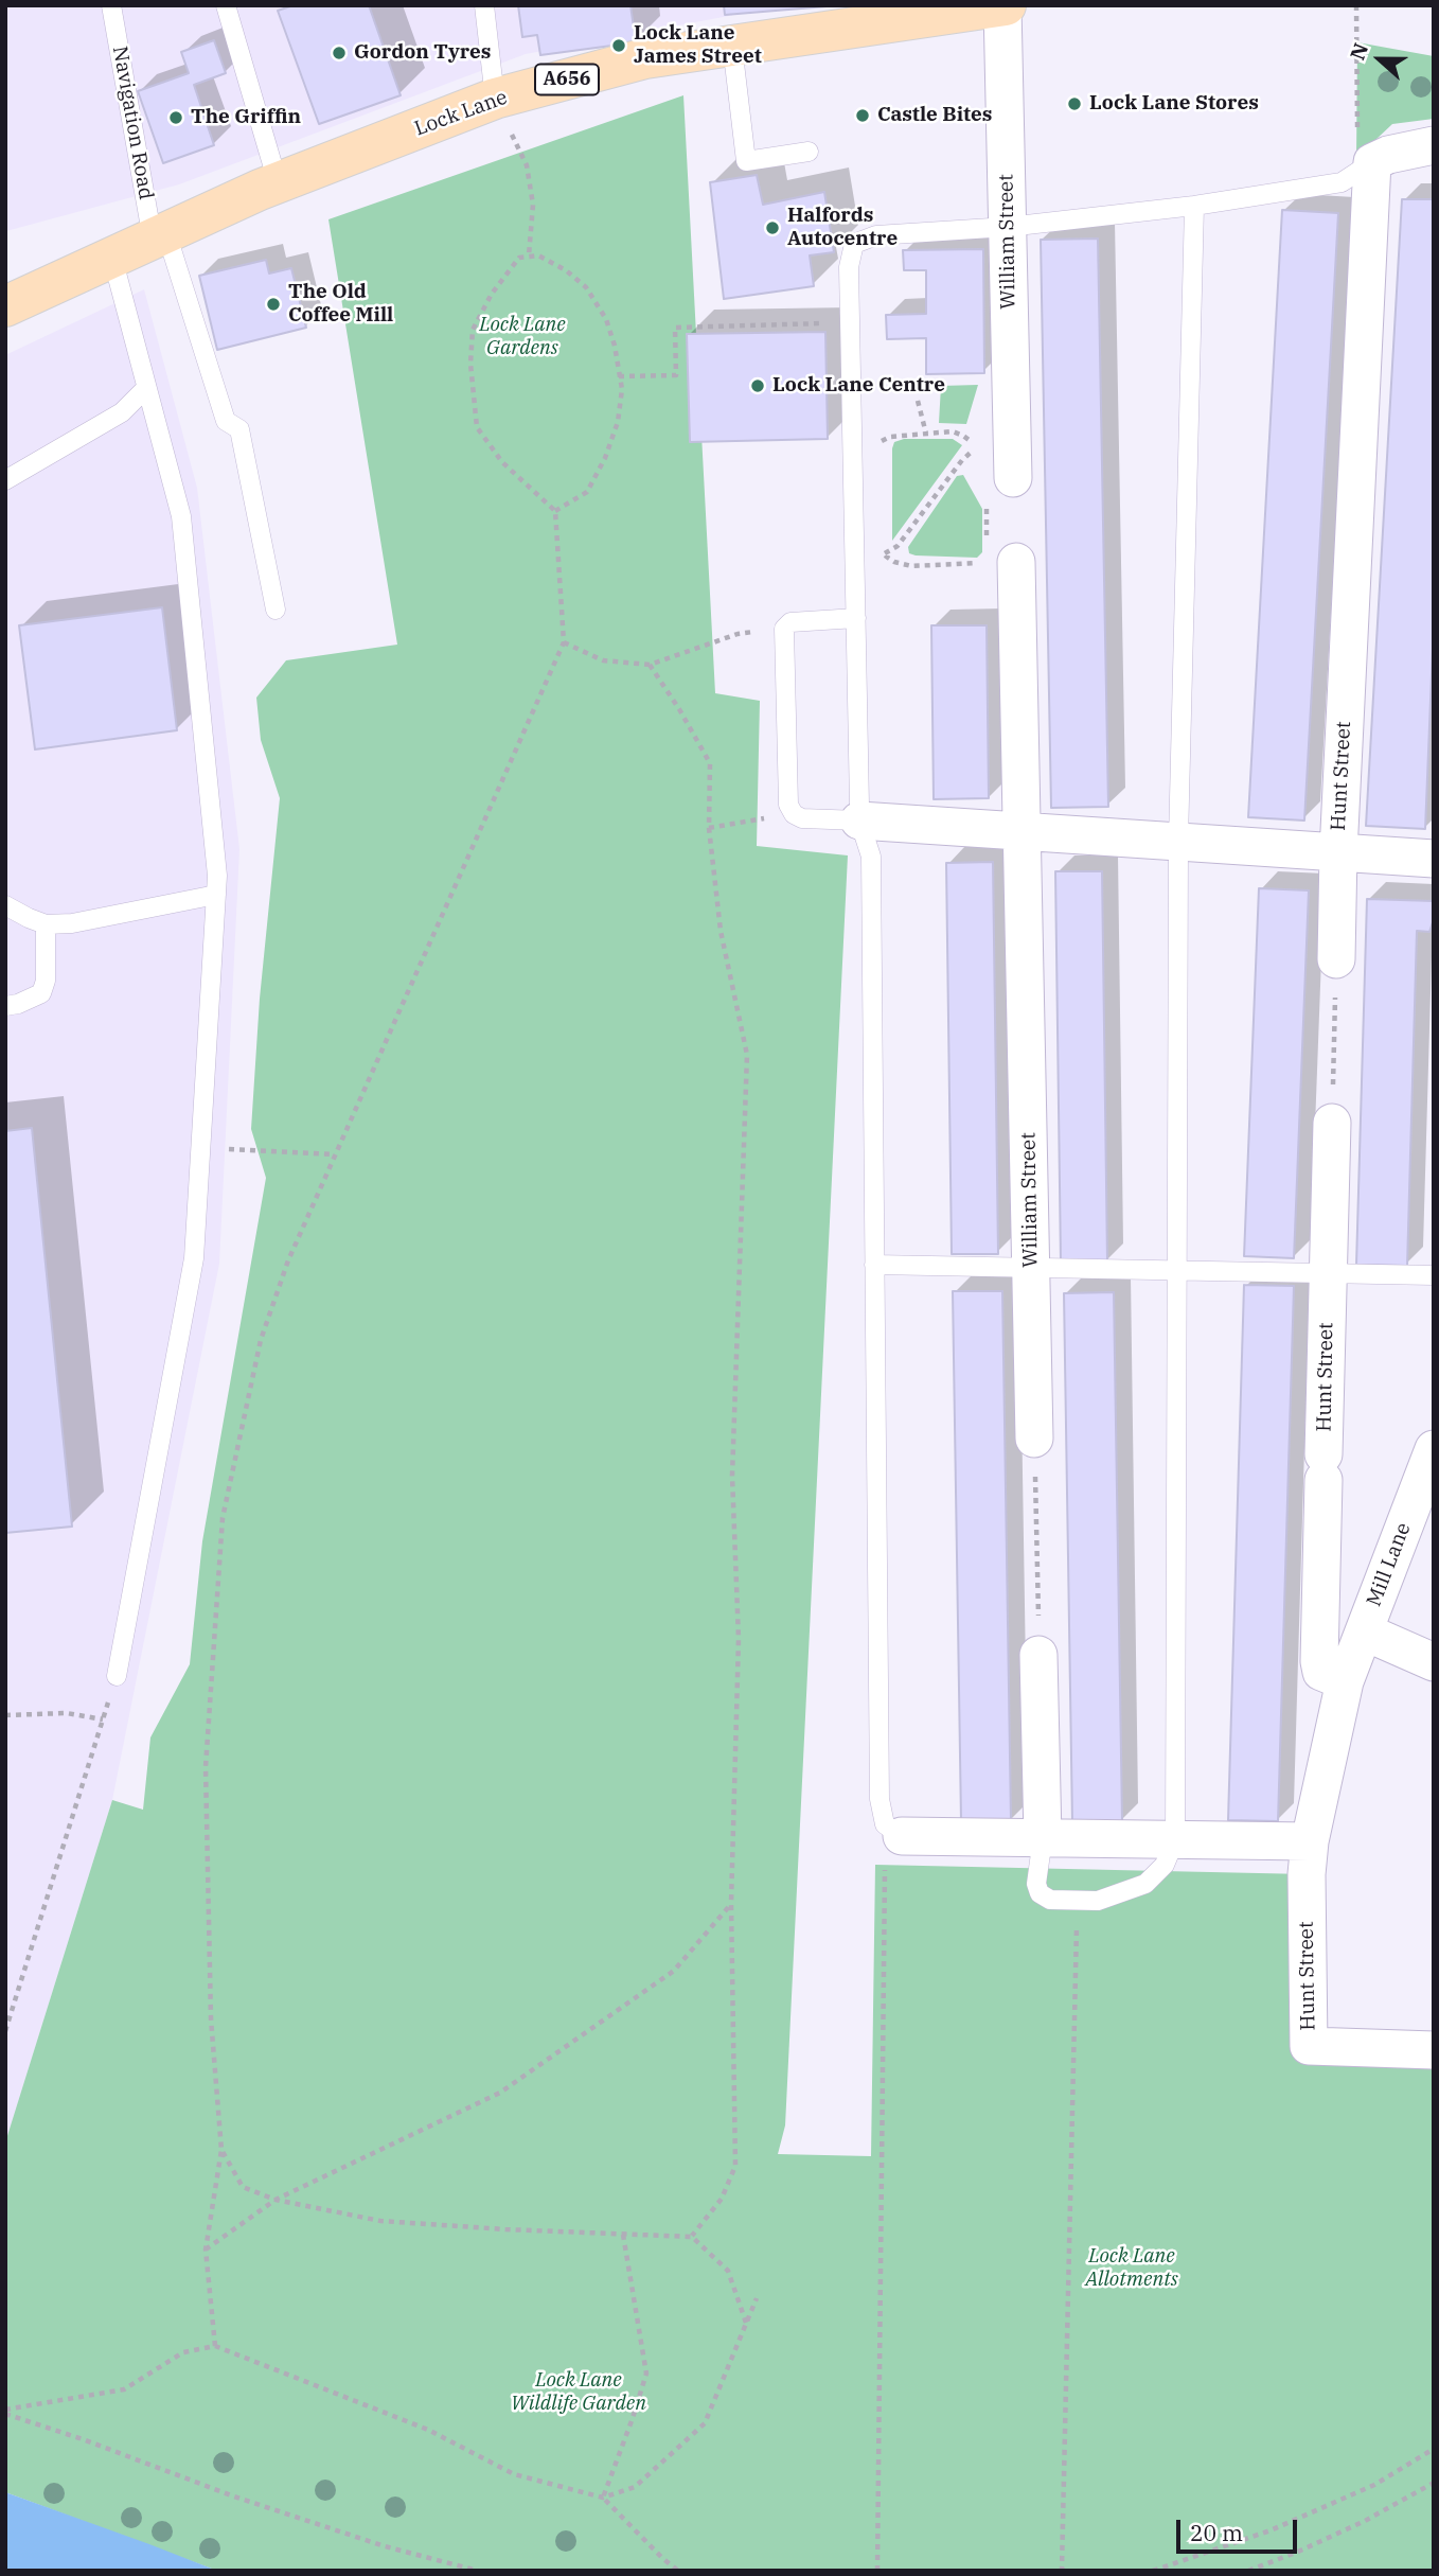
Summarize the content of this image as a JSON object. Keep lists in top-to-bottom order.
{
  "streets": {
    "main road": ["A656", "Lock Lane"],
    "street": ["William Street", "Hunt Street", "Mill Lane"],
    "lane": ["Navigation Road"]
  },
  "crossings": [
    ["A656", "Lock Lane"],
    ["A656", "Navigation Road"],
    ["Lock Lane", "Navigation Road"],
    ["Lock Lane", "William Street"],
    ["Hunt Street", "Mill Lane"]
  ],
  "parks": ["Lock Lane Gardens", "Lock Lane Allotments", "Lock Lane Wildlife Garden"],
  "places": [
    "Lock Lane James Street",
    "Gordon Tyres",
    "Lock Lane Stores",
    "Castle Bites",
    "The Griffin",
    "Halfords Autocentre",
    "The Old Coffee Mill",
    "Lock Lane Centre"
  ],
  "scale_bar": "20 m",
  "north": "left"
}
